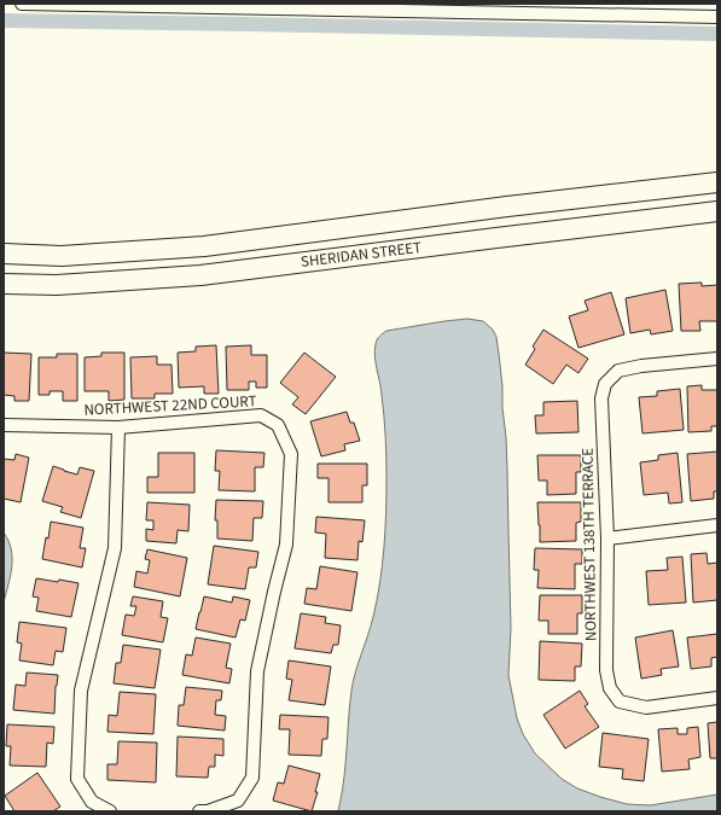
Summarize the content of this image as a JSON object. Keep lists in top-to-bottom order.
{
  "streets": {
    "main road": ["SHERIDAN STREET"],
    "street": ["NORTHWEST 22ND COURT", "NORTHWEST 138TH TERRACE"]
  }
}
